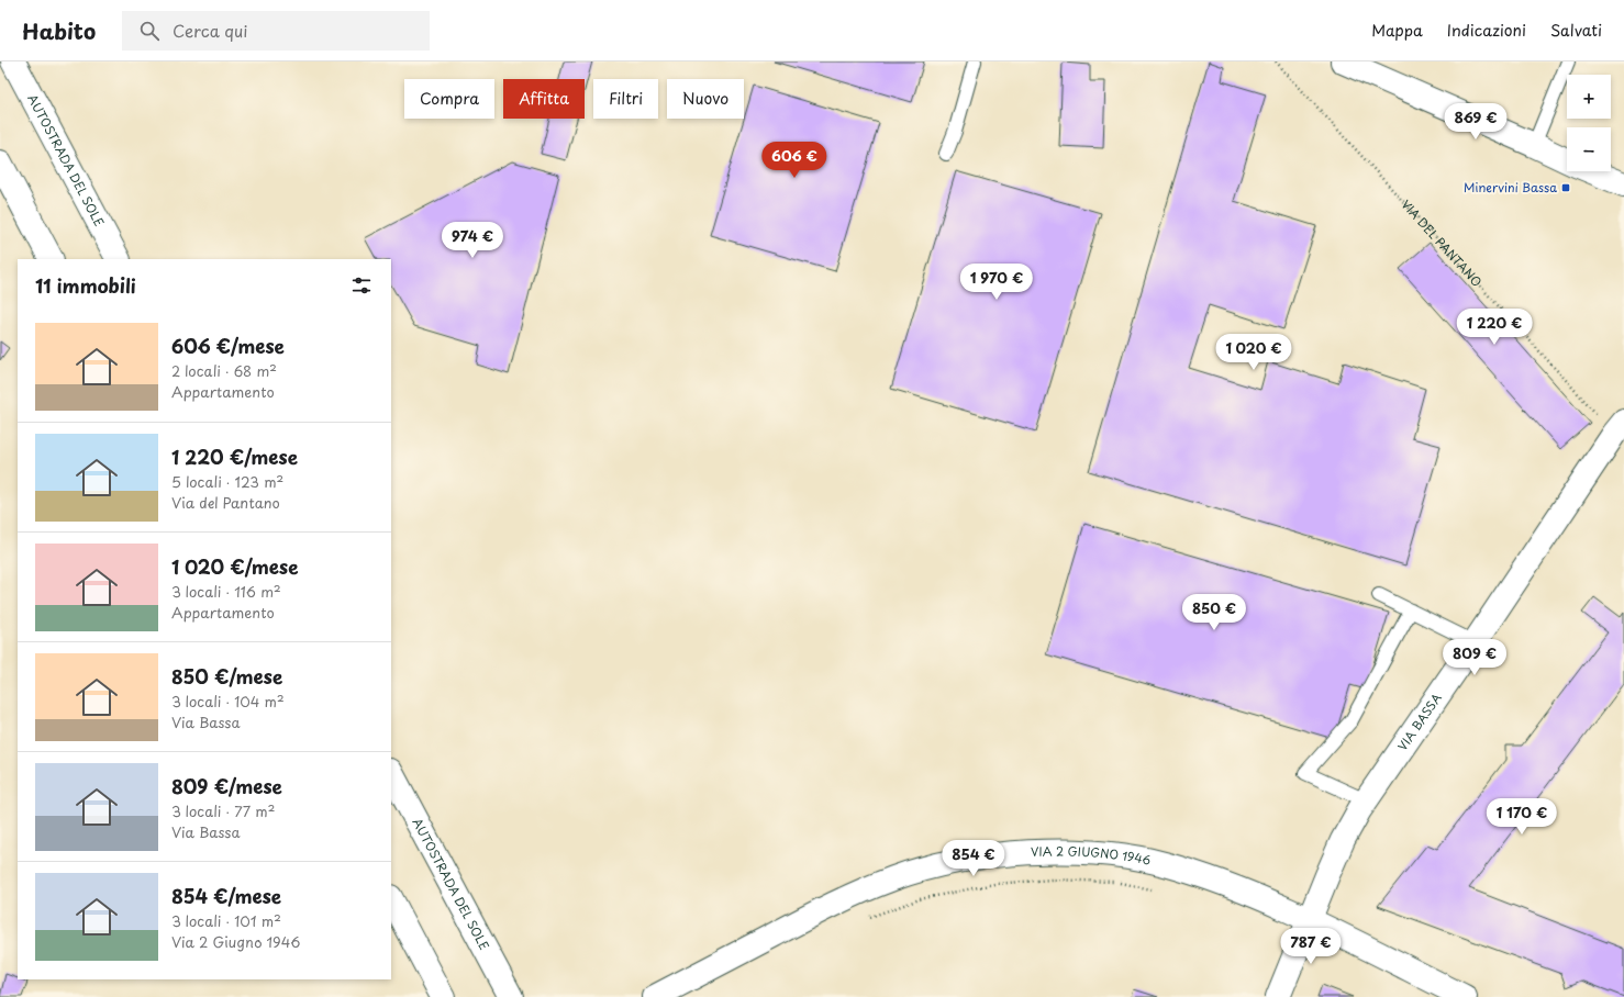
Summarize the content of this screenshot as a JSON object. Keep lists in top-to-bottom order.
{
  "streets": {
    "main road": ["AUTOSTRADA DEL SOLE", "VIA BASSA", "VIA 2 GIUGNO 1946"],
    "path": ["VIA DEL PANTANO"]
  },
  "crossings": [
    ["VIA DEL PANTANO", "VIA BASSA"],
    ["VIA BASSA", "VIA 2 GIUGNO 1946"]
  ],
  "places": {
    "transit": ["Minervini Bassa"]
  },
  "page": {
    "header": "Habito",
    "search": "Cerca qui",
    "nav": ["Mappa", "Indicazioni", "Salvati"],
    "map_buttons": ["+", "−"],
    "chip": [
      "Compra",
      "Affitta",
      "Filtri",
      "Nuovo"
    ],
    "price": [
      "869 €",
      "606 €",
      "974 €",
      "1 970 €",
      "1 220 €",
      "1 020 €",
      "850 €",
      "809 €",
      "1 170 €",
      "854 €",
      "787 €"
    ],
    "heading": "11 immobili",
    "list": [
      {
        "name": "606 €/mese",
        "note": "2 locali · 68 m² · Appartamento"
      },
      {
        "name": "1 220 €/mese",
        "note": "5 locali · 123 m² · Via del Pantano"
      },
      {
        "name": "1 020 €/mese",
        "note": "3 locali · 116 m² · Appartamento"
      },
      {
        "name": "850 €/mese",
        "note": "3 locali · 104 m² · Via Bassa"
      },
      {
        "name": "809 €/mese",
        "note": "3 locali · 77 m² · Via Bassa"
      },
      {
        "name": "854 €/mese",
        "note": "3 locali · 101 m² · Via 2 Giugno 1946"
      }
    ]
  }
}
